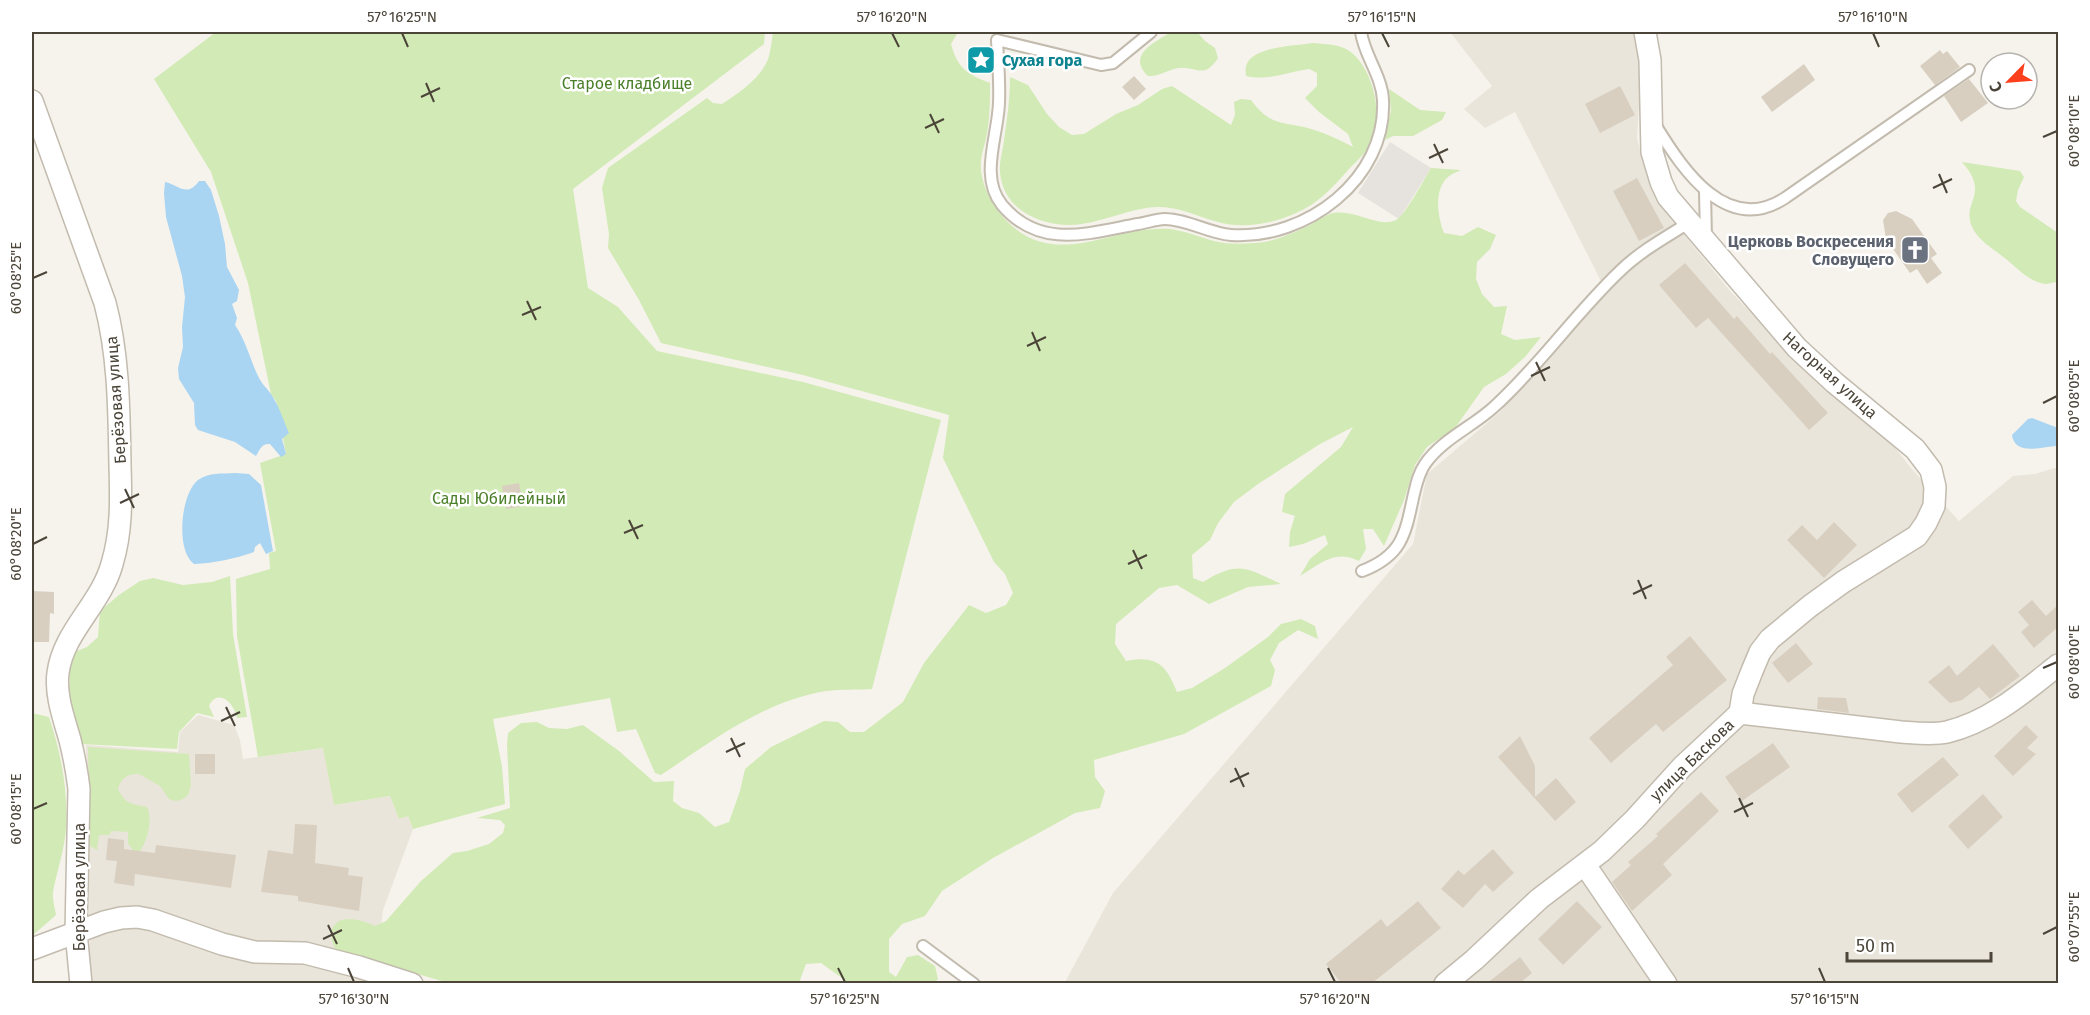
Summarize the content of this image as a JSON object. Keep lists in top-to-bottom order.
{
  "streets": {
    "street": ["Нагорная улица", "Берёзовая улица", "улица Баскова"]
  },
  "crossings": [
    ["Нагорная улица", "улица Баскова"]
  ],
  "parks": ["Старое кладбище", "Сады Юбилейный"],
  "places": {
    "place": ["Сухая гора"],
    "church": ["Церковь Воскресения Словущего"]
  },
  "scale_bar": "50 m",
  "north": "bottom left",
  "coordinates": [
    "57°16'25\"N",
    "57°16'20\"N",
    "57°16'15\"N",
    "57°16'10\"N",
    "60°08'10\"E",
    "60°08'25\"E",
    "60°08'05\"E",
    "60°08'20\"E",
    "60°08'00\"E",
    "60°08'15\"E",
    "60°07'55\"E",
    "57°16'30\"N"
  ]
}
